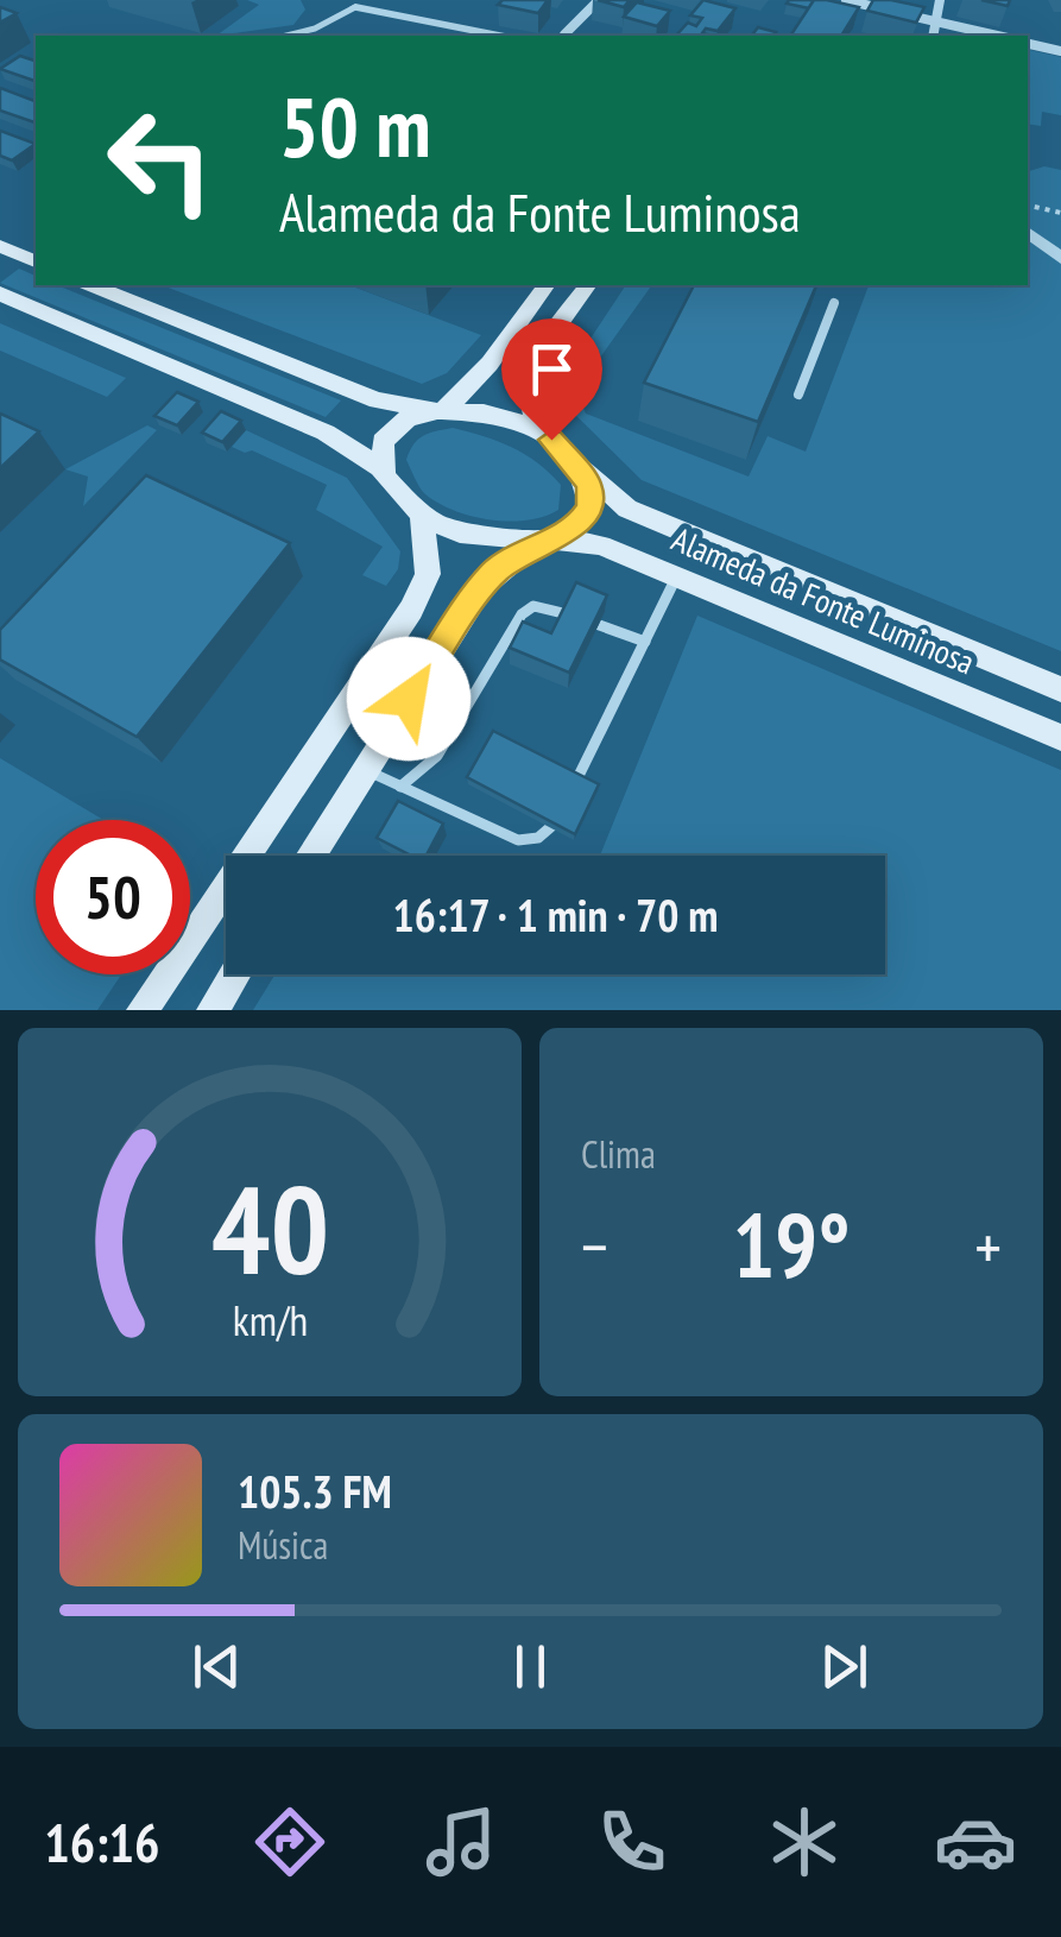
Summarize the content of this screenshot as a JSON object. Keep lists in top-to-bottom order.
{
  "streets": {
    "main road": ["Alameda da Fonte Luminosa"]
  },
  "page": {
    "turn": ["50 m", "Alameda da Fonte Luminosa"],
    "limit": "50",
    "trip": "16:17 · 1 min · 70 m",
    "tile": "Clima",
    "heat": ["−", "19°", "+"],
    "song": ["105.3 FM", "Música"],
    "tabs": "16:16",
    "gauge": ["40", "km/h"]
  }
}
